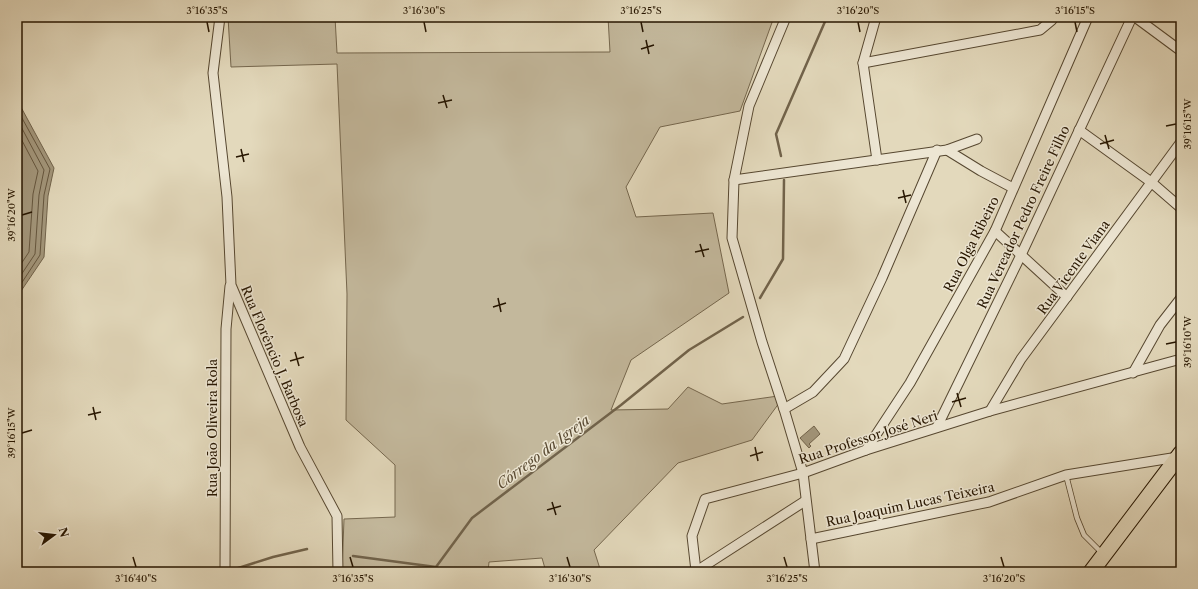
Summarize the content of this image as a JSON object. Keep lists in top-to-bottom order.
{
  "streets": {
    "street": [
      "Rua Vereador Pedro Freire Filho",
      "Rua Olga Ribeiro",
      "Rua Vicente Viana",
      "Rua Florêncio J. Barbosa",
      "Rua João Oliveira Rola",
      "Rua Professor José Neri",
      "Rua Joaquim Lucas Teixeira"
    ]
  },
  "crossings": [
    ["Rua Vereador Pedro Freire Filho", "Rua Professor José Neri"],
    ["Rua Olga Ribeiro", "Rua Professor José Neri"],
    ["Rua Vicente Viana", "Rua Professor José Neri"],
    ["Rua Florêncio J. Barbosa", "Rua João Oliveira Rola"]
  ],
  "water": ["Córrego da Igreja"],
  "north": "right",
  "coordinates": [
    "3°16'35\"S",
    "3°16'30\"S",
    "3°16'25\"S",
    "3°16'20\"S",
    "3°16'15\"S",
    "39°16'15\"W",
    "39°16'20\"W",
    "39°16'10\"W",
    "3°16'40\"S"
  ]
}
